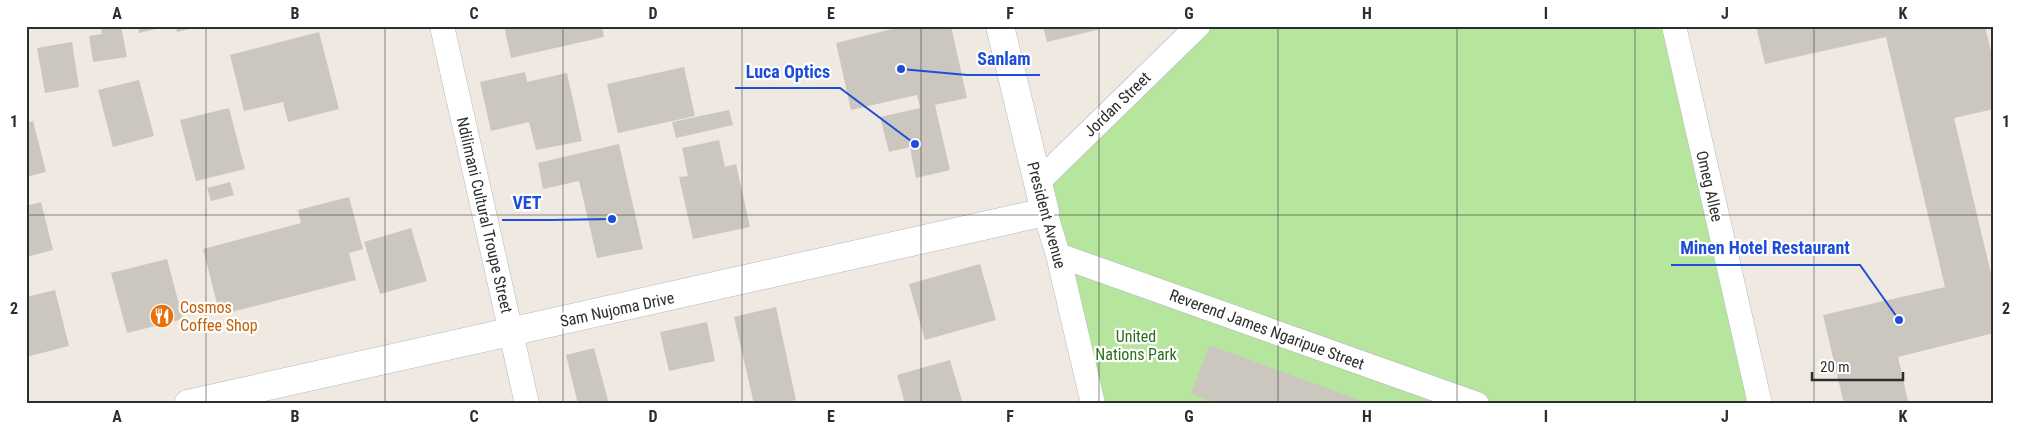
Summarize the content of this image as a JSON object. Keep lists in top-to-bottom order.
{
  "streets": {
    "street": [
      "Jordan Street",
      "Omeg Allee",
      "Ndilimani Cultural Troupe Street",
      "President Avenue",
      "Sam Nujoma Drive",
      "Reverend James Ngaripue Street"
    ]
  },
  "crossings": [
    ["Jordan Street", "President Avenue"],
    ["Ndilimani Cultural Troupe Street", "Sam Nujoma Drive"],
    ["President Avenue", "Sam Nujoma Drive"],
    ["President Avenue", "Reverend James Ngaripue Street"]
  ],
  "parks": ["United Nations Park"],
  "places": {
    "other": [
      "Sanlam",
      "Luca Optics",
      "VET",
      "Minen Hotel Restaurant"
    ],
    "restaurant": ["Cosmos Coffee Shop"]
  },
  "scale_bar": "20 m",
  "grid": {
    "columns": [
      "A",
      "B",
      "C",
      "D",
      "E",
      "F",
      "G",
      "H",
      "I",
      "J",
      "K"
    ],
    "rows": ["1", "2"]
  }
}
